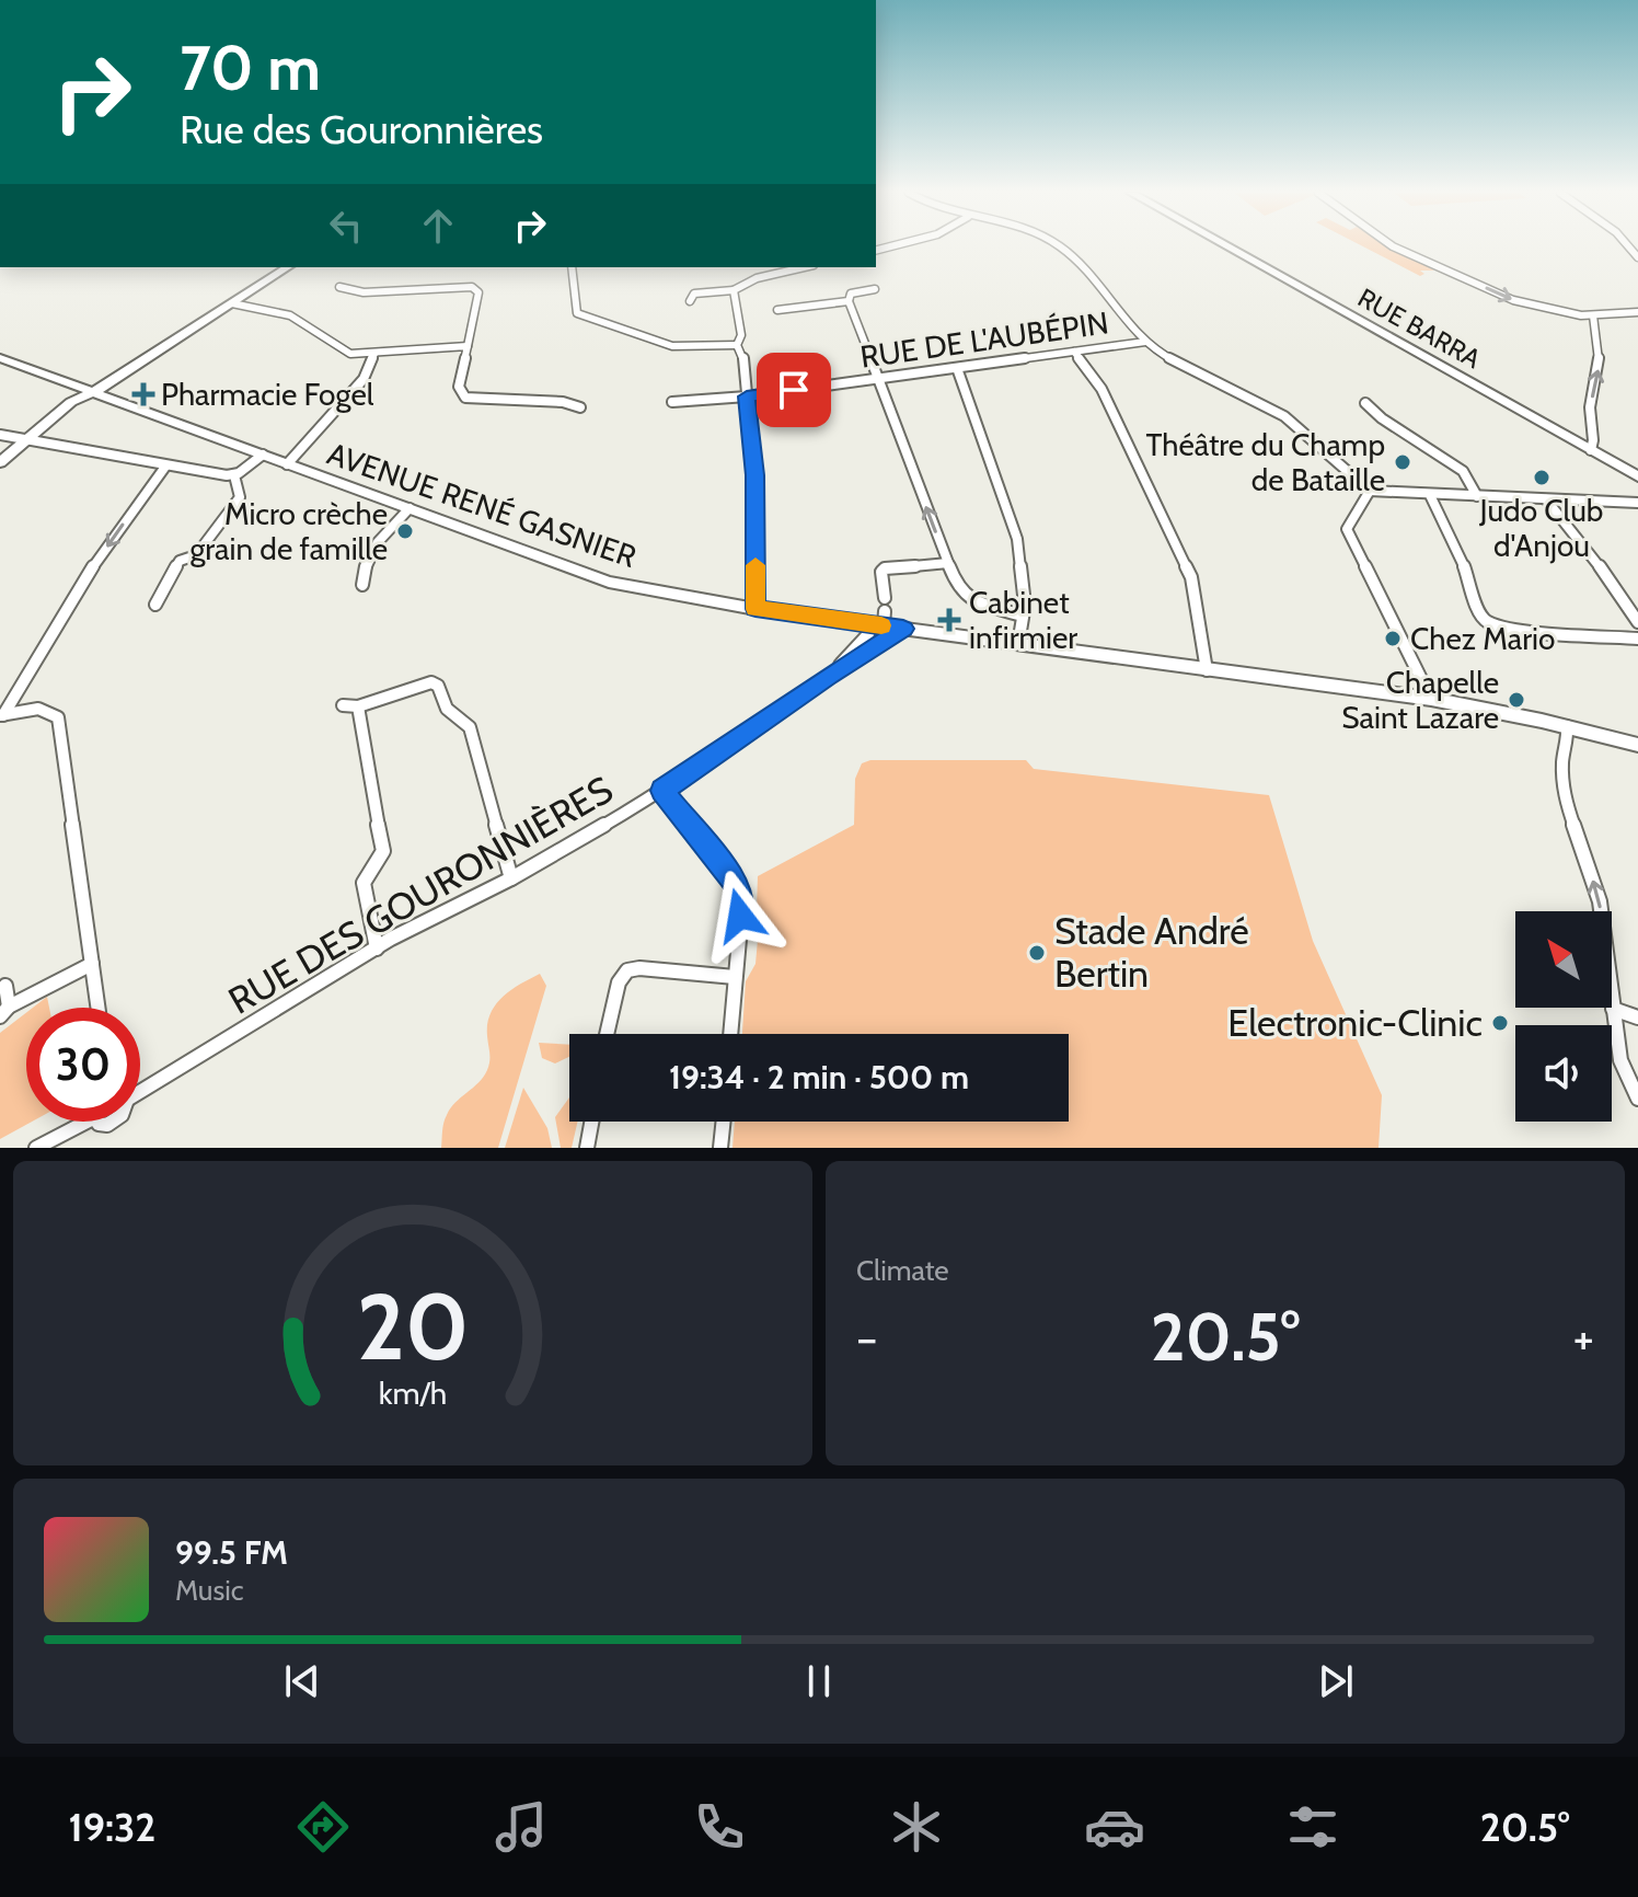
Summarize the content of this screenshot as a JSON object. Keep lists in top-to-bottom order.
{
  "streets": {
    "main road": ["RUE BARRA", "AVENUE RENÉ GASNIER"],
    "street": ["RUE DE L'AUBÉPIN", "RUE DES GOURONNIÈRES"]
  },
  "crossings": [
    ["AVENUE RENÉ GASNIER", "RUE DES GOURONNIÈRES"]
  ],
  "places": {
    "health": ["Pharmacie Fogel", "Cabinet infirmier"],
    "other": [
      "Théâtre du Champ de Bataille",
      "Judo Club d'Anjou",
      "Micro crèche grain de famille",
      "Chez Mario",
      "Chapelle Saint Lazare",
      "Stade André Bertin",
      "Electronic-Clinic"
    ]
  },
  "north": "top left",
  "page": {
    "turn": ["70 m", "Rue des Gouronnières"],
    "limit": "30",
    "trip": "19:34 · 2 min · 500 m",
    "tile": "Climate",
    "heat": ["−", "20.5°", "+"],
    "song": ["99.5 FM", "Music"],
    "tabs": ["19:32", "20.5°"],
    "gauge": ["20", "km/h"]
  }
}
